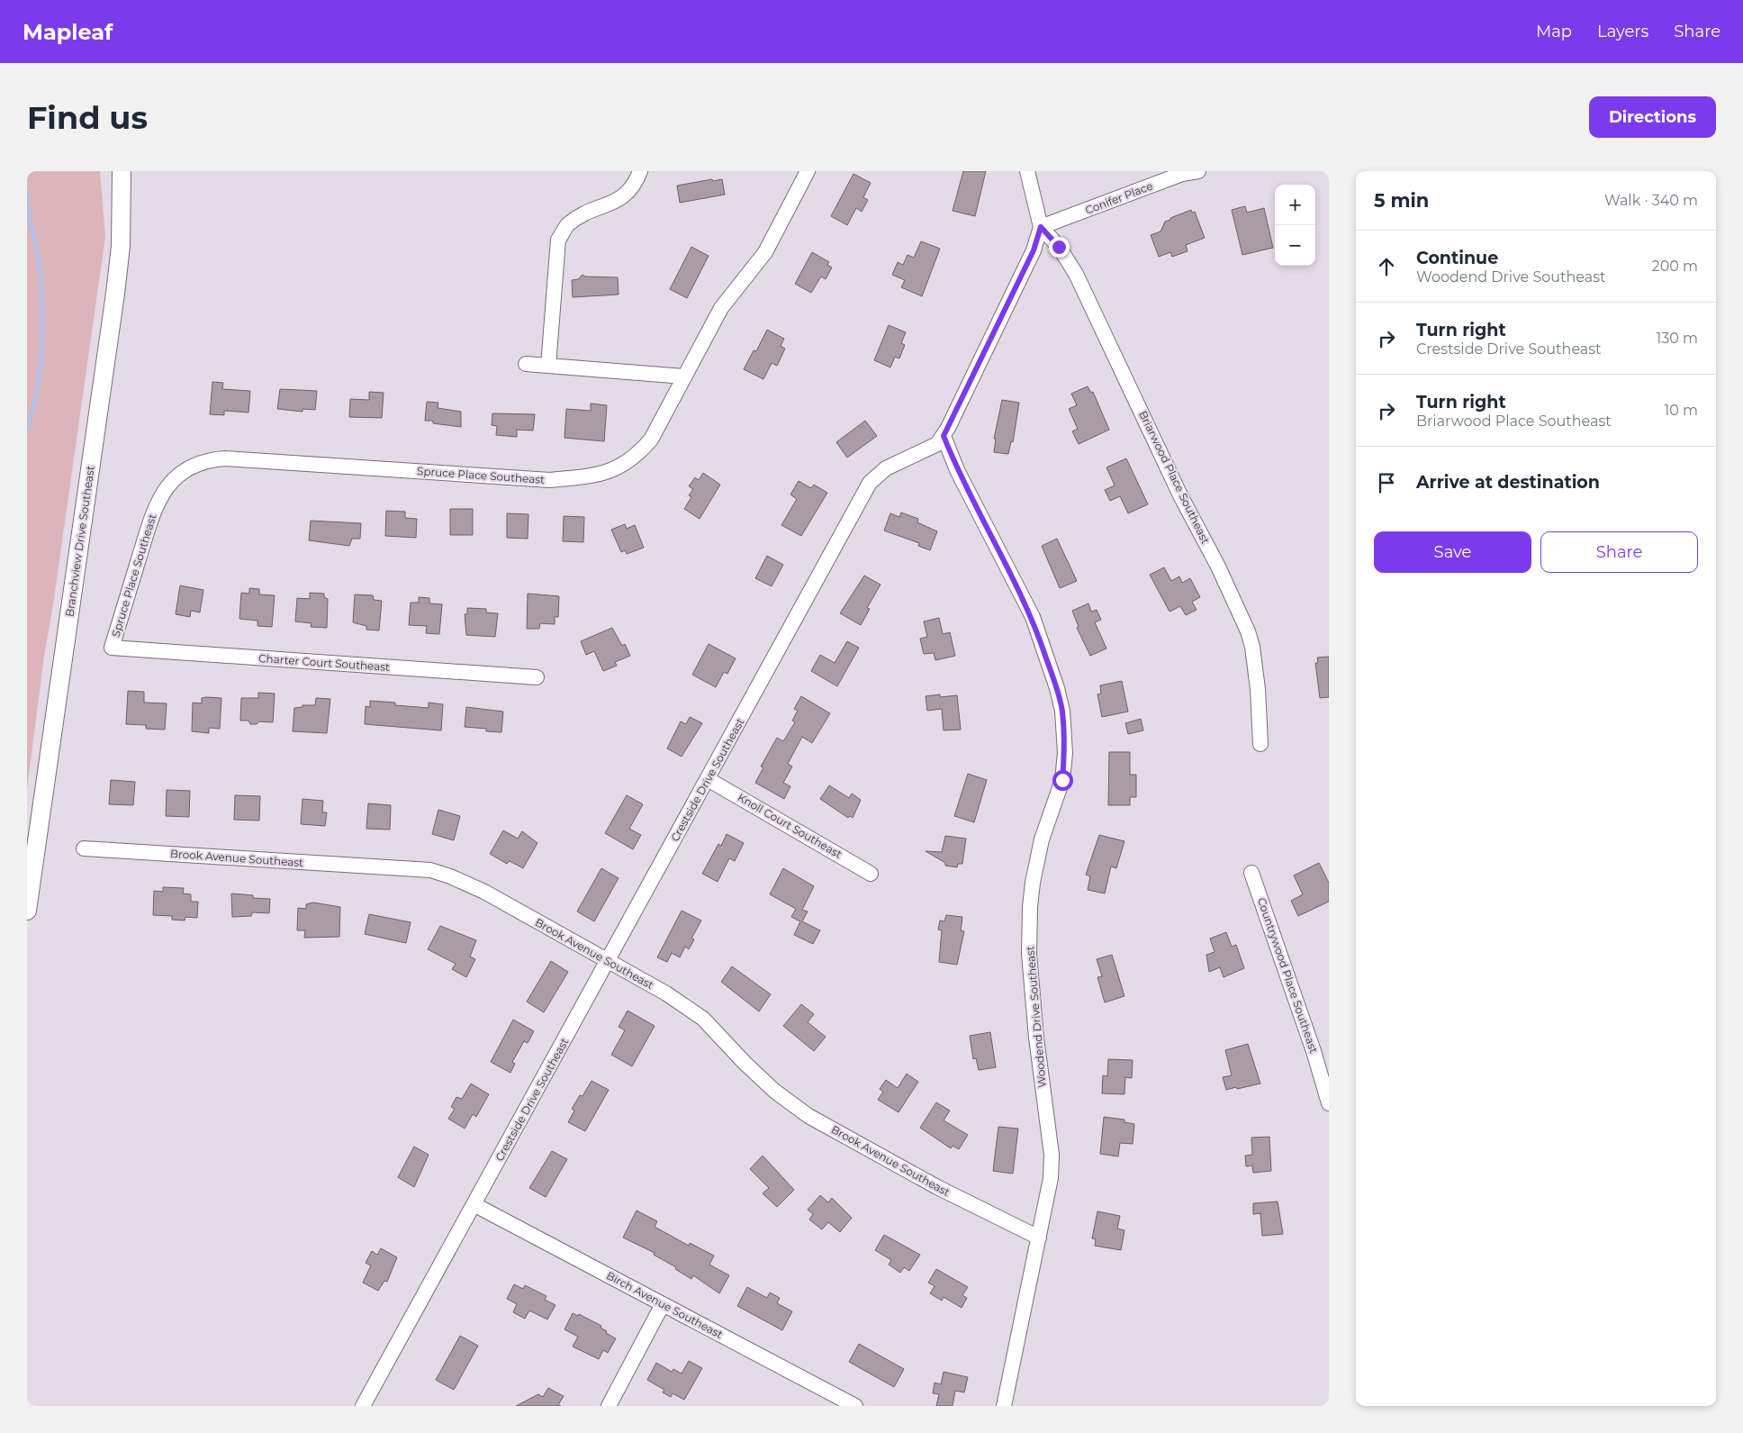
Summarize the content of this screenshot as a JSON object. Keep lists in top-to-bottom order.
{
  "streets": {
    "main road": ["Branchview Drive Southeast"],
    "street": [
      "Conifer Place",
      "Spruce Place Southeast",
      "Briarwood Place Southeast",
      "Charter Court Southeast",
      "Crestside Drive Southeast",
      "Knoll Court Southeast",
      "Brook Avenue Southeast",
      "Countrywood Place Southeast",
      "Woodend Drive Southeast",
      "Birch Avenue Southeast"
    ]
  },
  "crossings": [
    ["Conifer Place", "Briarwood Place Southeast"],
    ["Conifer Place", "Crestside Drive Southeast"],
    ["Spruce Place Southeast", "Charter Court Southeast"],
    ["Briarwood Place Southeast", "Crestside Drive Southeast"],
    ["Crestside Drive Southeast", "Knoll Court Southeast"],
    ["Crestside Drive Southeast", "Brook Avenue Southeast"],
    ["Crestside Drive Southeast", "Woodend Drive Southeast"],
    ["Crestside Drive Southeast", "Birch Avenue Southeast"],
    ["Brook Avenue Southeast", "Woodend Drive Southeast"]
  ],
  "page": {
    "header": "Mapleaf",
    "nav": ["Map", "Layers", "Share"],
    "buttons": [
      "Directions",
      ["Save", "Share"]
    ],
    "title": "Find us",
    "heading": ["5 min", "Walk · 340 m"],
    "map_buttons": ["+", "−"],
    "list": [
      ["Continue", "Woodend Drive Southeast", "200 m"],
      ["Turn right", "Crestside Drive Southeast", "130 m"],
      ["Turn right", "Briarwood Place Southeast", "10 m"],
      "Arrive at destination"
    ]
  }
}
